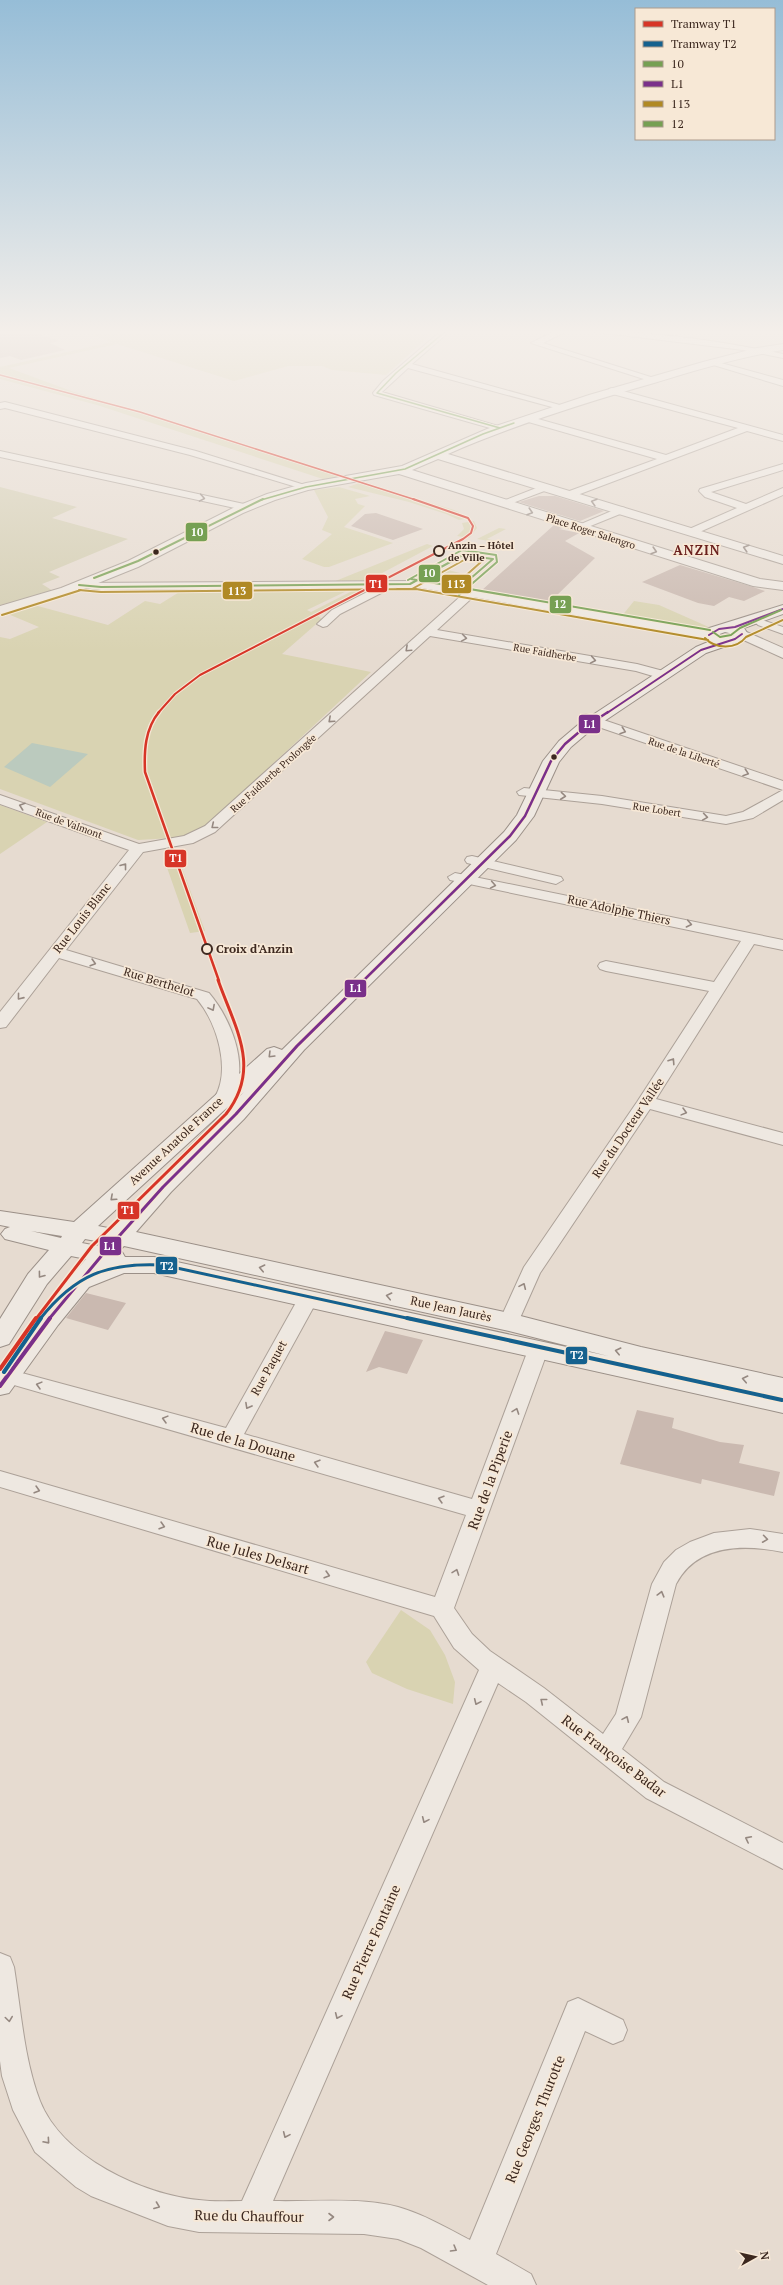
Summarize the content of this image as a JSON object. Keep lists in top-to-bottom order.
{
  "streets": {
    "main road": ["Place Roger Salengro", "Avenue Anatole France", "Rue Jean Jaurès"],
    "street": [
      "Rue Faidherbe",
      "Rue de la Liberté",
      "Rue Faidherbe Prolongée",
      "Rue Lobert",
      "Rue de Valmont",
      "Rue Adolphe Thiers",
      "Rue Louis Blanc",
      "Rue Berthelot",
      "Rue du Docteur Vallée",
      "Rue Paquet",
      "Rue de la Douane",
      "Rue de la Piperie",
      "Rue Jules Delsart",
      "Rue Françoise Badar",
      "Rue Pierre Fontaine",
      "Rue Georges Thurotte",
      "Rue du Chauffour"
    ]
  },
  "crossings": [
    ["Rue Faidherbe", "Rue Faidherbe Prolongée"],
    ["Rue Faidherbe", "Avenue Anatole France"],
    ["Rue de la Liberté", "Avenue Anatole France"],
    ["Rue Faidherbe Prolongée", "Rue de Valmont"],
    ["Rue Faidherbe Prolongée", "Rue Louis Blanc"],
    ["Rue Lobert", "Avenue Anatole France"],
    ["Rue de Valmont", "Rue Louis Blanc"],
    ["Rue Adolphe Thiers", "Rue du Docteur Vallée"],
    ["Rue Adolphe Thiers", "Avenue Anatole France"],
    ["Rue Louis Blanc", "Rue Berthelot"],
    ["Rue Berthelot", "Avenue Anatole France"],
    ["Rue du Docteur Vallée", "Rue Jean Jaurès"],
    ["Avenue Anatole France", "Rue Jean Jaurès"],
    ["Avenue Anatole France", "Rue de la Douane"],
    ["Rue Paquet", "Rue de la Douane"],
    ["Rue de la Douane", "Rue de la Piperie"],
    ["Rue de la Piperie", "Rue Jules Delsart"],
    ["Rue Françoise Badar", "Rue Pierre Fontaine"],
    ["Rue Pierre Fontaine", "Rue du Chauffour"],
    ["Rue Georges Thurotte", "Rue du Chauffour"]
  ],
  "one_way": [
    "Rue Faidherbe Prolongée",
    "Rue Lobert",
    "Rue de Valmont",
    "Rue Berthelot",
    "Rue du Docteur Vallée",
    "Rue Paquet",
    "Rue de la Douane",
    "Rue de la Piperie",
    "Rue Jules Delsart",
    "Rue Françoise Badar",
    "Rue Pierre Fontaine",
    "Rue du Chauffour"
  ],
  "districts": ["ANZIN"],
  "places": ["Anzin – Hôtel de Ville", "Croix d'Anzin"],
  "lines": [
    "tram line T1",
    "transit line 10",
    "transit line 12",
    "transit line 113",
    "transit line L1",
    "tram line T2"
  ],
  "legend": [
    "Tramway T1",
    "Tramway T2",
    "10",
    "L1",
    "113",
    "12"
  ],
  "north": "right"
}
